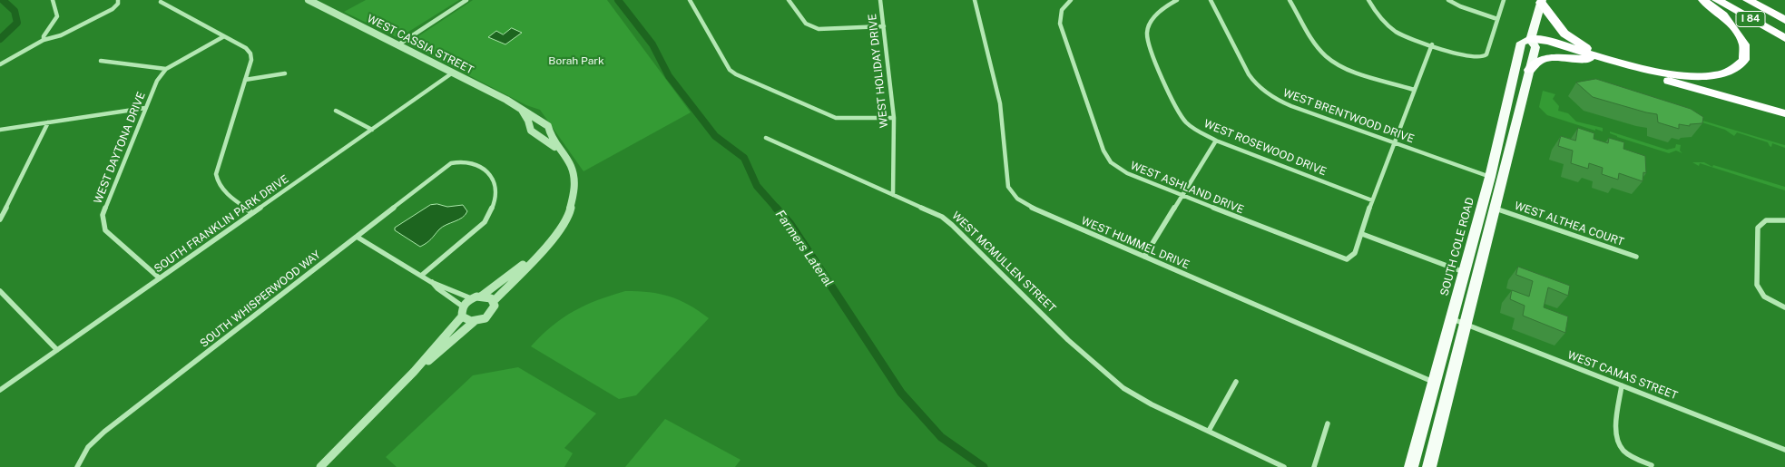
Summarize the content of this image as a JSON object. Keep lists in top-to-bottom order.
{
  "streets": {
    "highway": ["I 84"],
    "main road": ["SOUTH COLE ROAD"],
    "street": [
      "WEST CASSIA STREET",
      "WEST HOLIDAY DRIVE",
      "WEST BRENTWOOD DRIVE",
      "WEST DAYTONA DRIVE",
      "WEST ROSEWOOD DRIVE",
      "WEST ASHLAND DRIVE",
      "SOUTH FRANKLIN PARK DRIVE",
      "WEST ALTHEA COURT",
      "WEST HUMMEL DRIVE",
      "WEST MCMULLEN STREET",
      "SOUTH WHISPERWOOD WAY",
      "WEST CAMAS STREET"
    ]
  },
  "crossings": [
    ["WEST CASSIA STREET", "SOUTH FRANKLIN PARK DRIVE"],
    ["WEST HOLIDAY DRIVE", "WEST MCMULLEN STREET"],
    ["WEST BRENTWOOD DRIVE", "SOUTH COLE ROAD"],
    ["WEST DAYTONA DRIVE", "SOUTH FRANKLIN PARK DRIVE"],
    ["WEST ALTHEA COURT", "SOUTH COLE ROAD"],
    ["WEST HUMMEL DRIVE", "SOUTH COLE ROAD"],
    ["SOUTH COLE ROAD", "WEST CAMAS STREET"]
  ],
  "water": ["Farmers Lateral"],
  "parks": ["Borah Park"]
}
